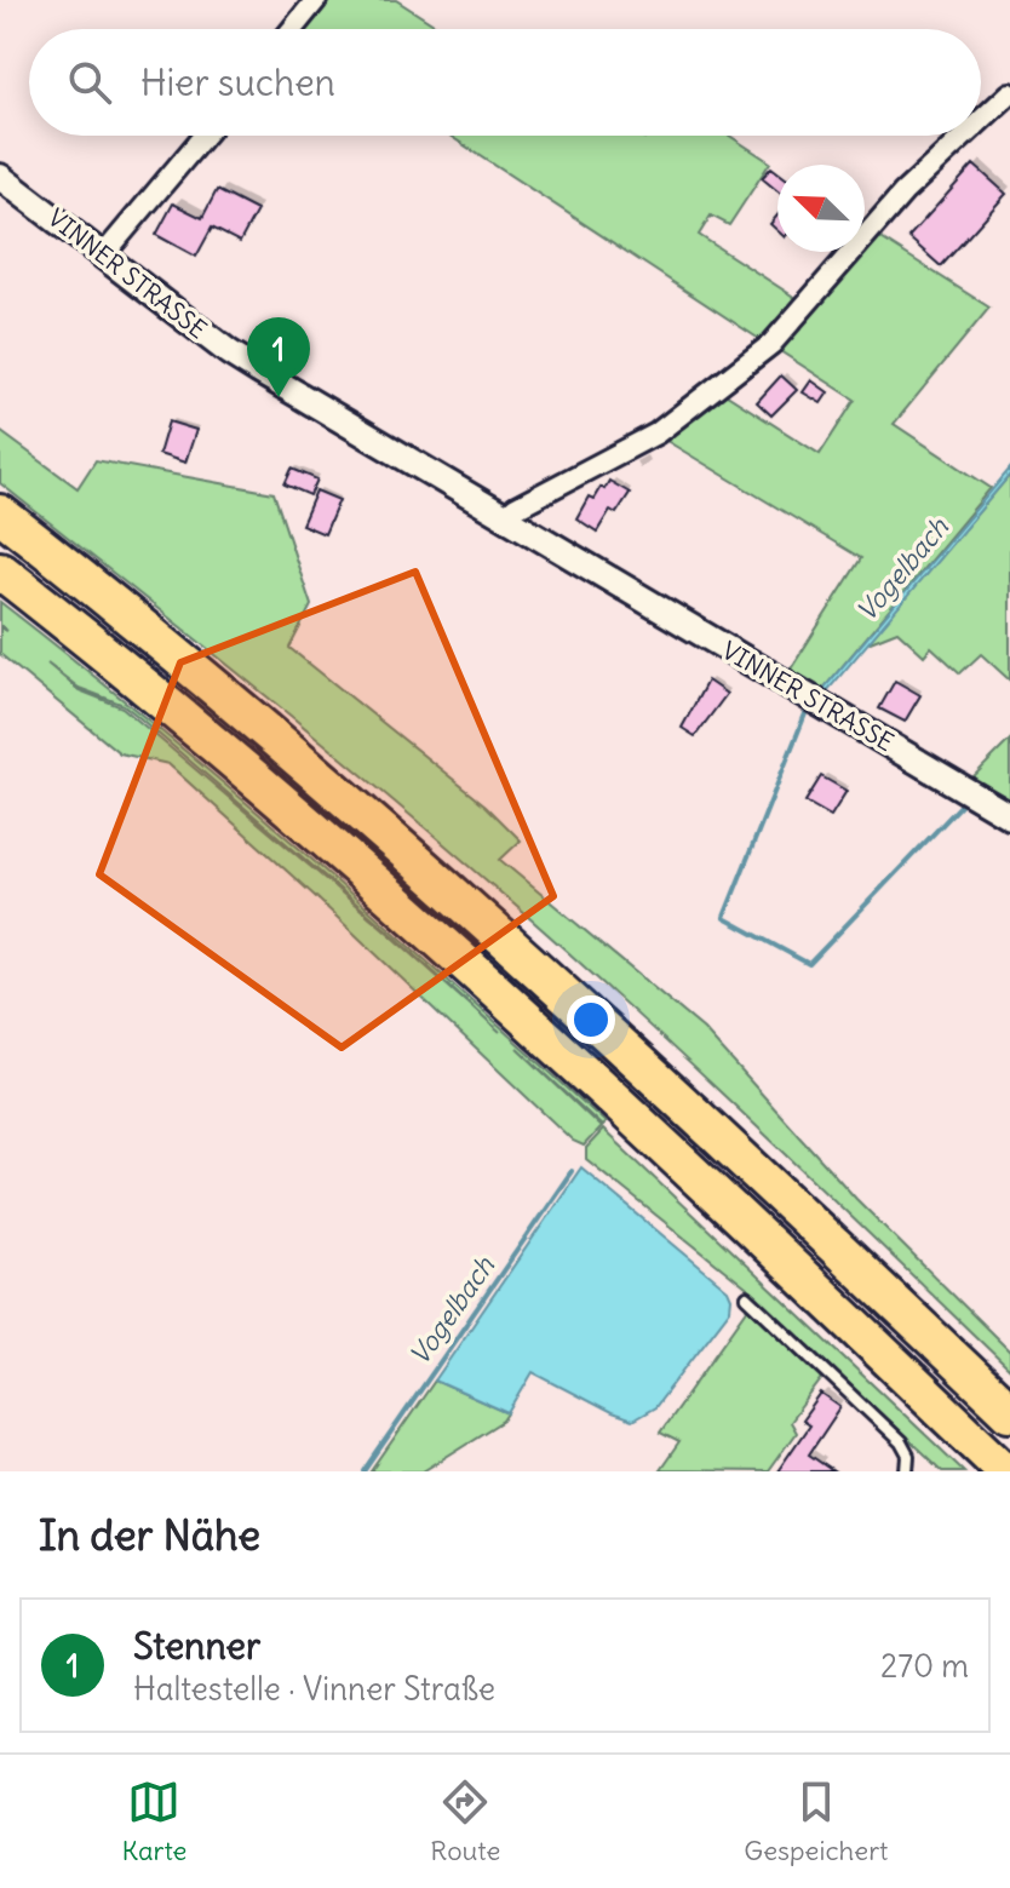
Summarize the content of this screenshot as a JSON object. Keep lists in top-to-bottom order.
{
  "streets": {
    "street": ["VINNER STRASSE"]
  },
  "water": ["Vogelbach"],
  "north": "top left",
  "page": {
    "search": "Hier suchen",
    "pins": "1",
    "heading": "In der Nähe",
    "list": [
      {
        "mark": "1",
        "name": "Stenner",
        "note": "Haltestelle · Vinner Straße",
        "value": "270 m"
      }
    ],
    "nav": ["Karte", "Route", "Gespeichert"]
  }
}
